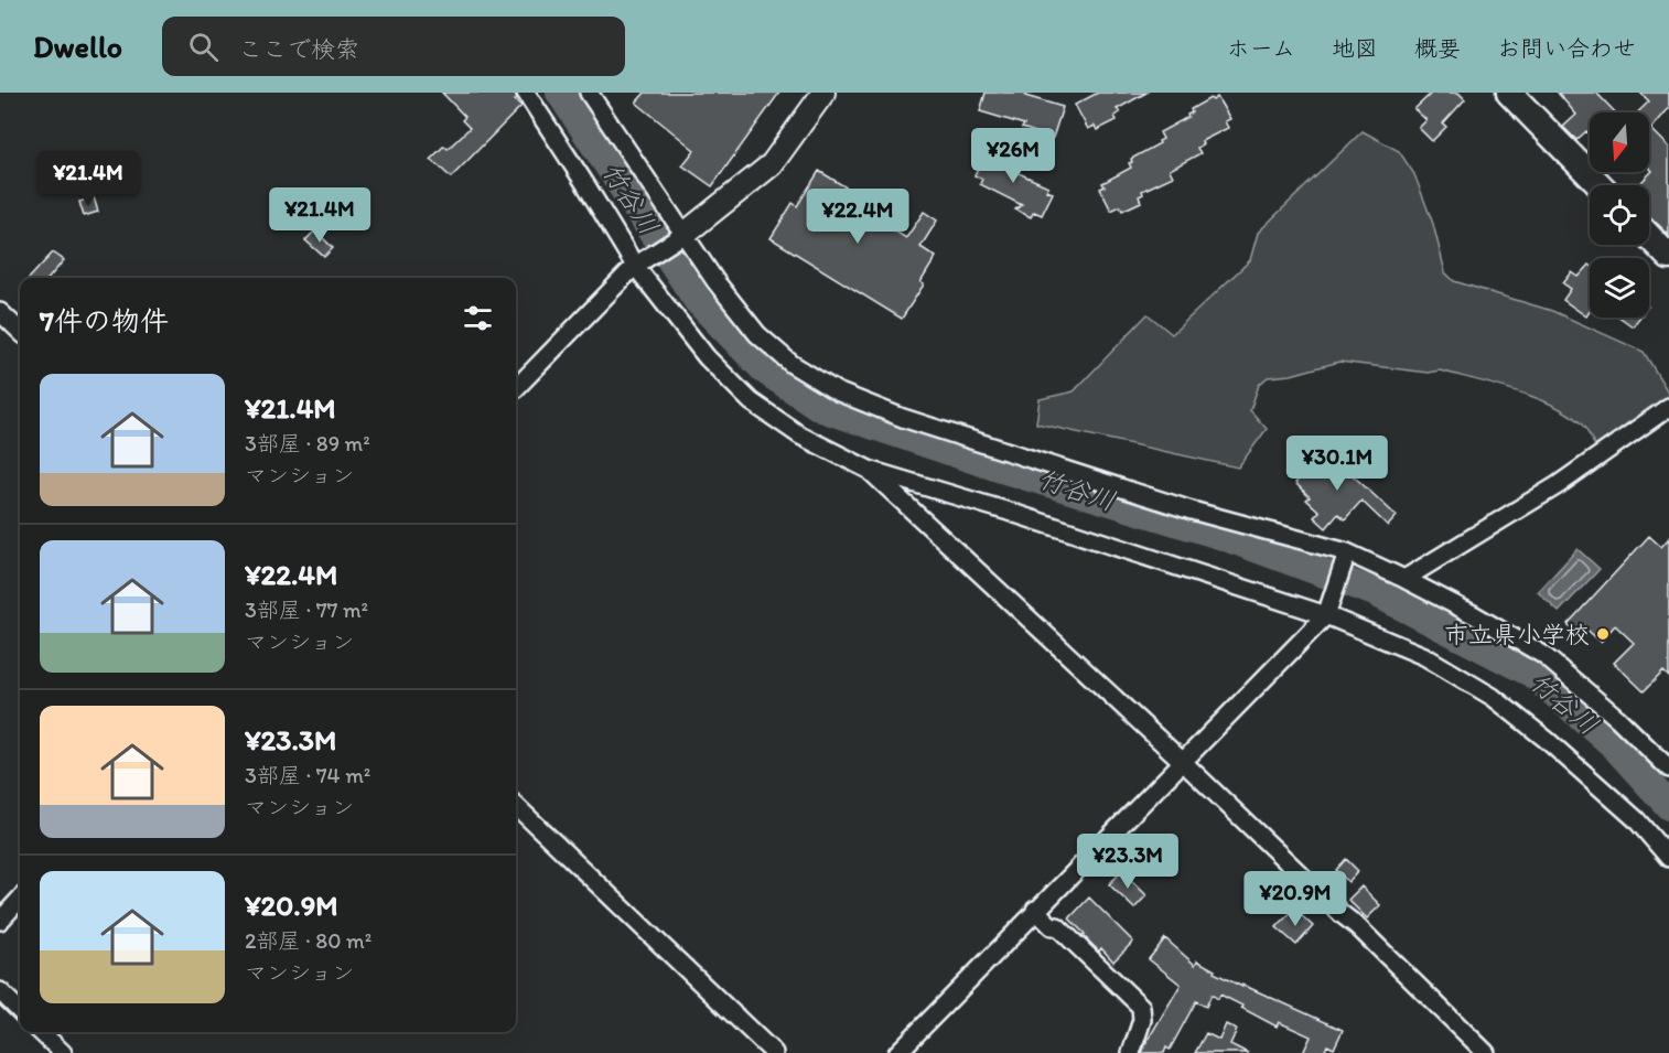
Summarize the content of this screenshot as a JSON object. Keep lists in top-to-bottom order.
{
  "water": ["竹谷川"],
  "places": ["市立県小学校"],
  "north": "bottom",
  "page": {
    "header": "Dwello",
    "search": "ここで検索",
    "nav": [
      "ホーム",
      "地図",
      "概要",
      "お問い合わせ"
    ],
    "price": [
      "¥26M",
      "¥21.4M",
      "¥21.4M",
      "¥22.4M",
      "¥30.1M",
      "¥23.3M",
      "¥20.9M"
    ],
    "heading": "7件の物件",
    "list": [
      {
        "name": "¥21.4M",
        "note": "3部屋 · 89 m² · マンション"
      },
      {
        "name": "¥22.4M",
        "note": "3部屋 · 77 m² · マンション"
      },
      {
        "name": "¥23.3M",
        "note": "3部屋 · 74 m² · マンション"
      },
      {
        "name": "¥20.9M",
        "note": "2部屋 · 80 m² · マンション"
      }
    ]
  }
}
